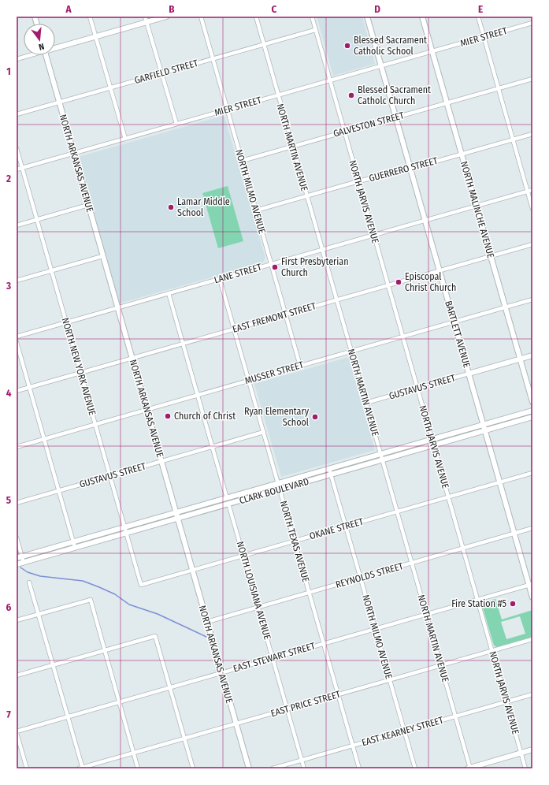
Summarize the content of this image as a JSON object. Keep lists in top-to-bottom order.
{
  "streets": {
    "main road": [
      "NORTH ARKANSAS AVENUE",
      "NORTH MALINCHE AVENUE",
      "BARTLETT AVENUE",
      "GUSTAVUS STREET",
      "CLARK BOULEVARD"
    ],
    "street": [
      "MIER STREET",
      "GARFIELD STREET",
      "GALVESTON STREET",
      "NORTH MARTIN AVENUE",
      "GUERRERO STREET",
      "NORTH MILMO AVENUE",
      "NORTH JARVIS AVENUE",
      "LANE STREET",
      "EAST FREMONT STREET",
      "NORTH NEW YORK AVENUE",
      "MUSSER STREET",
      "OKANE STREET",
      "NORTH TEXAS AVENUE",
      "REYNOLDS STREET",
      "NORTH LOUISIANA AVENUE",
      "EAST STEWART STREET",
      "EAST PRICE STREET",
      "EAST KEARNEY STREET"
    ]
  },
  "crossings": [
    ["MIER STREET", "NORTH MARTIN AVENUE"],
    ["MIER STREET", "NORTH ARKANSAS AVENUE"],
    ["MIER STREET", "NORTH MILMO AVENUE"],
    ["MIER STREET", "NORTH JARVIS AVENUE"],
    ["MIER STREET", "NORTH MALINCHE AVENUE"],
    ["MIER STREET", "BARTLETT AVENUE"],
    ["MIER STREET", "NORTH NEW YORK AVENUE"],
    ["GARFIELD STREET", "NORTH MARTIN AVENUE"],
    ["GARFIELD STREET", "NORTH ARKANSAS AVENUE"],
    ["GARFIELD STREET", "NORTH MILMO AVENUE"],
    ["GARFIELD STREET", "NORTH JARVIS AVENUE"],
    ["GALVESTON STREET", "NORTH MARTIN AVENUE"],
    ["GALVESTON STREET", "NORTH MILMO AVENUE"],
    ["GALVESTON STREET", "NORTH JARVIS AVENUE"],
    ["GALVESTON STREET", "NORTH MALINCHE AVENUE"],
    ["GALVESTON STREET", "BARTLETT AVENUE"],
    ["NORTH MARTIN AVENUE", "GUERRERO STREET"],
    ["NORTH MARTIN AVENUE", "LANE STREET"],
    ["NORTH MARTIN AVENUE", "EAST FREMONT STREET"],
    ["NORTH MARTIN AVENUE", "MUSSER STREET"],
    ["NORTH MARTIN AVENUE", "GUSTAVUS STREET"],
    ["NORTH MARTIN AVENUE", "CLARK BOULEVARD"],
    ["NORTH MARTIN AVENUE", "OKANE STREET"],
    ["NORTH MARTIN AVENUE", "REYNOLDS STREET"],
    ["NORTH MARTIN AVENUE", "EAST STEWART STREET"],
    ["NORTH MARTIN AVENUE", "EAST PRICE STREET"],
    ["NORTH MARTIN AVENUE", "EAST KEARNEY STREET"],
    ["NORTH ARKANSAS AVENUE", "LANE STREET"],
    ["NORTH ARKANSAS AVENUE", "EAST FREMONT STREET"],
    ["NORTH ARKANSAS AVENUE", "MUSSER STREET"],
    ["NORTH ARKANSAS AVENUE", "GUSTAVUS STREET"],
    ["NORTH ARKANSAS AVENUE", "CLARK BOULEVARD"],
    ["NORTH ARKANSAS AVENUE", "OKANE STREET"],
    ["NORTH ARKANSAS AVENUE", "REYNOLDS STREET"],
    ["NORTH ARKANSAS AVENUE", "EAST STEWART STREET"],
    ["NORTH ARKANSAS AVENUE", "EAST PRICE STREET"],
    ["GUERRERO STREET", "NORTH MILMO AVENUE"],
    ["GUERRERO STREET", "NORTH JARVIS AVENUE"],
    ["GUERRERO STREET", "NORTH MALINCHE AVENUE"],
    ["GUERRERO STREET", "BARTLETT AVENUE"],
    ["NORTH MILMO AVENUE", "LANE STREET"],
    ["NORTH MILMO AVENUE", "EAST FREMONT STREET"],
    ["NORTH MILMO AVENUE", "MUSSER STREET"],
    ["NORTH MILMO AVENUE", "CLARK BOULEVARD"],
    ["NORTH MILMO AVENUE", "OKANE STREET"],
    ["NORTH MILMO AVENUE", "REYNOLDS STREET"],
    ["NORTH MILMO AVENUE", "EAST STEWART STREET"],
    ["NORTH MILMO AVENUE", "EAST PRICE STREET"],
    ["NORTH MILMO AVENUE", "EAST KEARNEY STREET"],
    ["NORTH JARVIS AVENUE", "LANE STREET"],
    ["NORTH JARVIS AVENUE", "EAST FREMONT STREET"],
    ["NORTH JARVIS AVENUE", "MUSSER STREET"],
    ["NORTH JARVIS AVENUE", "GUSTAVUS STREET"],
    ["NORTH JARVIS AVENUE", "CLARK BOULEVARD"],
    ["NORTH JARVIS AVENUE", "OKANE STREET"],
    ["NORTH JARVIS AVENUE", "REYNOLDS STREET"],
    ["NORTH JARVIS AVENUE", "EAST STEWART STREET"],
    ["NORTH JARVIS AVENUE", "EAST PRICE STREET"],
    ["NORTH JARVIS AVENUE", "EAST KEARNEY STREET"],
    ["NORTH MALINCHE AVENUE", "LANE STREET"],
    ["NORTH MALINCHE AVENUE", "EAST FREMONT STREET"],
    ["NORTH MALINCHE AVENUE", "MUSSER STREET"],
    ["NORTH MALINCHE AVENUE", "GUSTAVUS STREET"],
    ["LANE STREET", "BARTLETT AVENUE"],
    ["LANE STREET", "NORTH NEW YORK AVENUE"],
    ["LANE STREET", "NORTH TEXAS AVENUE"],
    ["EAST FREMONT STREET", "BARTLETT AVENUE"],
    ["EAST FREMONT STREET", "NORTH NEW YORK AVENUE"],
    ["EAST FREMONT STREET", "NORTH TEXAS AVENUE"],
    ["BARTLETT AVENUE", "MUSSER STREET"],
    ["BARTLETT AVENUE", "GUSTAVUS STREET"],
    ["BARTLETT AVENUE", "CLARK BOULEVARD"],
    ["BARTLETT AVENUE", "OKANE STREET"],
    ["BARTLETT AVENUE", "REYNOLDS STREET"],
    ["BARTLETT AVENUE", "EAST STEWART STREET"],
    ["NORTH NEW YORK AVENUE", "MUSSER STREET"],
    ["NORTH NEW YORK AVENUE", "GUSTAVUS STREET"],
    ["NORTH NEW YORK AVENUE", "CLARK BOULEVARD"],
    ["NORTH NEW YORK AVENUE", "OKANE STREET"],
    ["MUSSER STREET", "NORTH TEXAS AVENUE"],
    ["GUSTAVUS STREET", "NORTH TEXAS AVENUE"],
    ["CLARK BOULEVARD", "NORTH TEXAS AVENUE"],
    ["CLARK BOULEVARD", "NORTH LOUISIANA AVENUE"],
    ["OKANE STREET", "NORTH TEXAS AVENUE"],
    ["OKANE STREET", "NORTH LOUISIANA AVENUE"],
    ["NORTH TEXAS AVENUE", "REYNOLDS STREET"],
    ["NORTH TEXAS AVENUE", "EAST STEWART STREET"],
    ["NORTH TEXAS AVENUE", "EAST PRICE STREET"],
    ["NORTH TEXAS AVENUE", "EAST KEARNEY STREET"],
    ["REYNOLDS STREET", "NORTH LOUISIANA AVENUE"],
    ["NORTH LOUISIANA AVENUE", "EAST STEWART STREET"],
    ["NORTH LOUISIANA AVENUE", "EAST PRICE STREET"],
    ["NORTH LOUISIANA AVENUE", "EAST KEARNEY STREET"]
  ],
  "places": [
    "Blessed Sacrament Catholic School",
    "Blessed Sacrament Catholc Church",
    "Lamar Middle School",
    "First Presbyterian Church",
    "Episcopal Christ Church",
    "Church of Christ",
    "Ryan Elementary School",
    "Fire Station #5"
  ],
  "north": "bottom",
  "grid": {
    "columns": [
      "A",
      "B",
      "C",
      "D",
      "E"
    ],
    "rows": [
      "1",
      "2",
      "3",
      "4",
      "5",
      "6",
      "7"
    ]
  }
}
